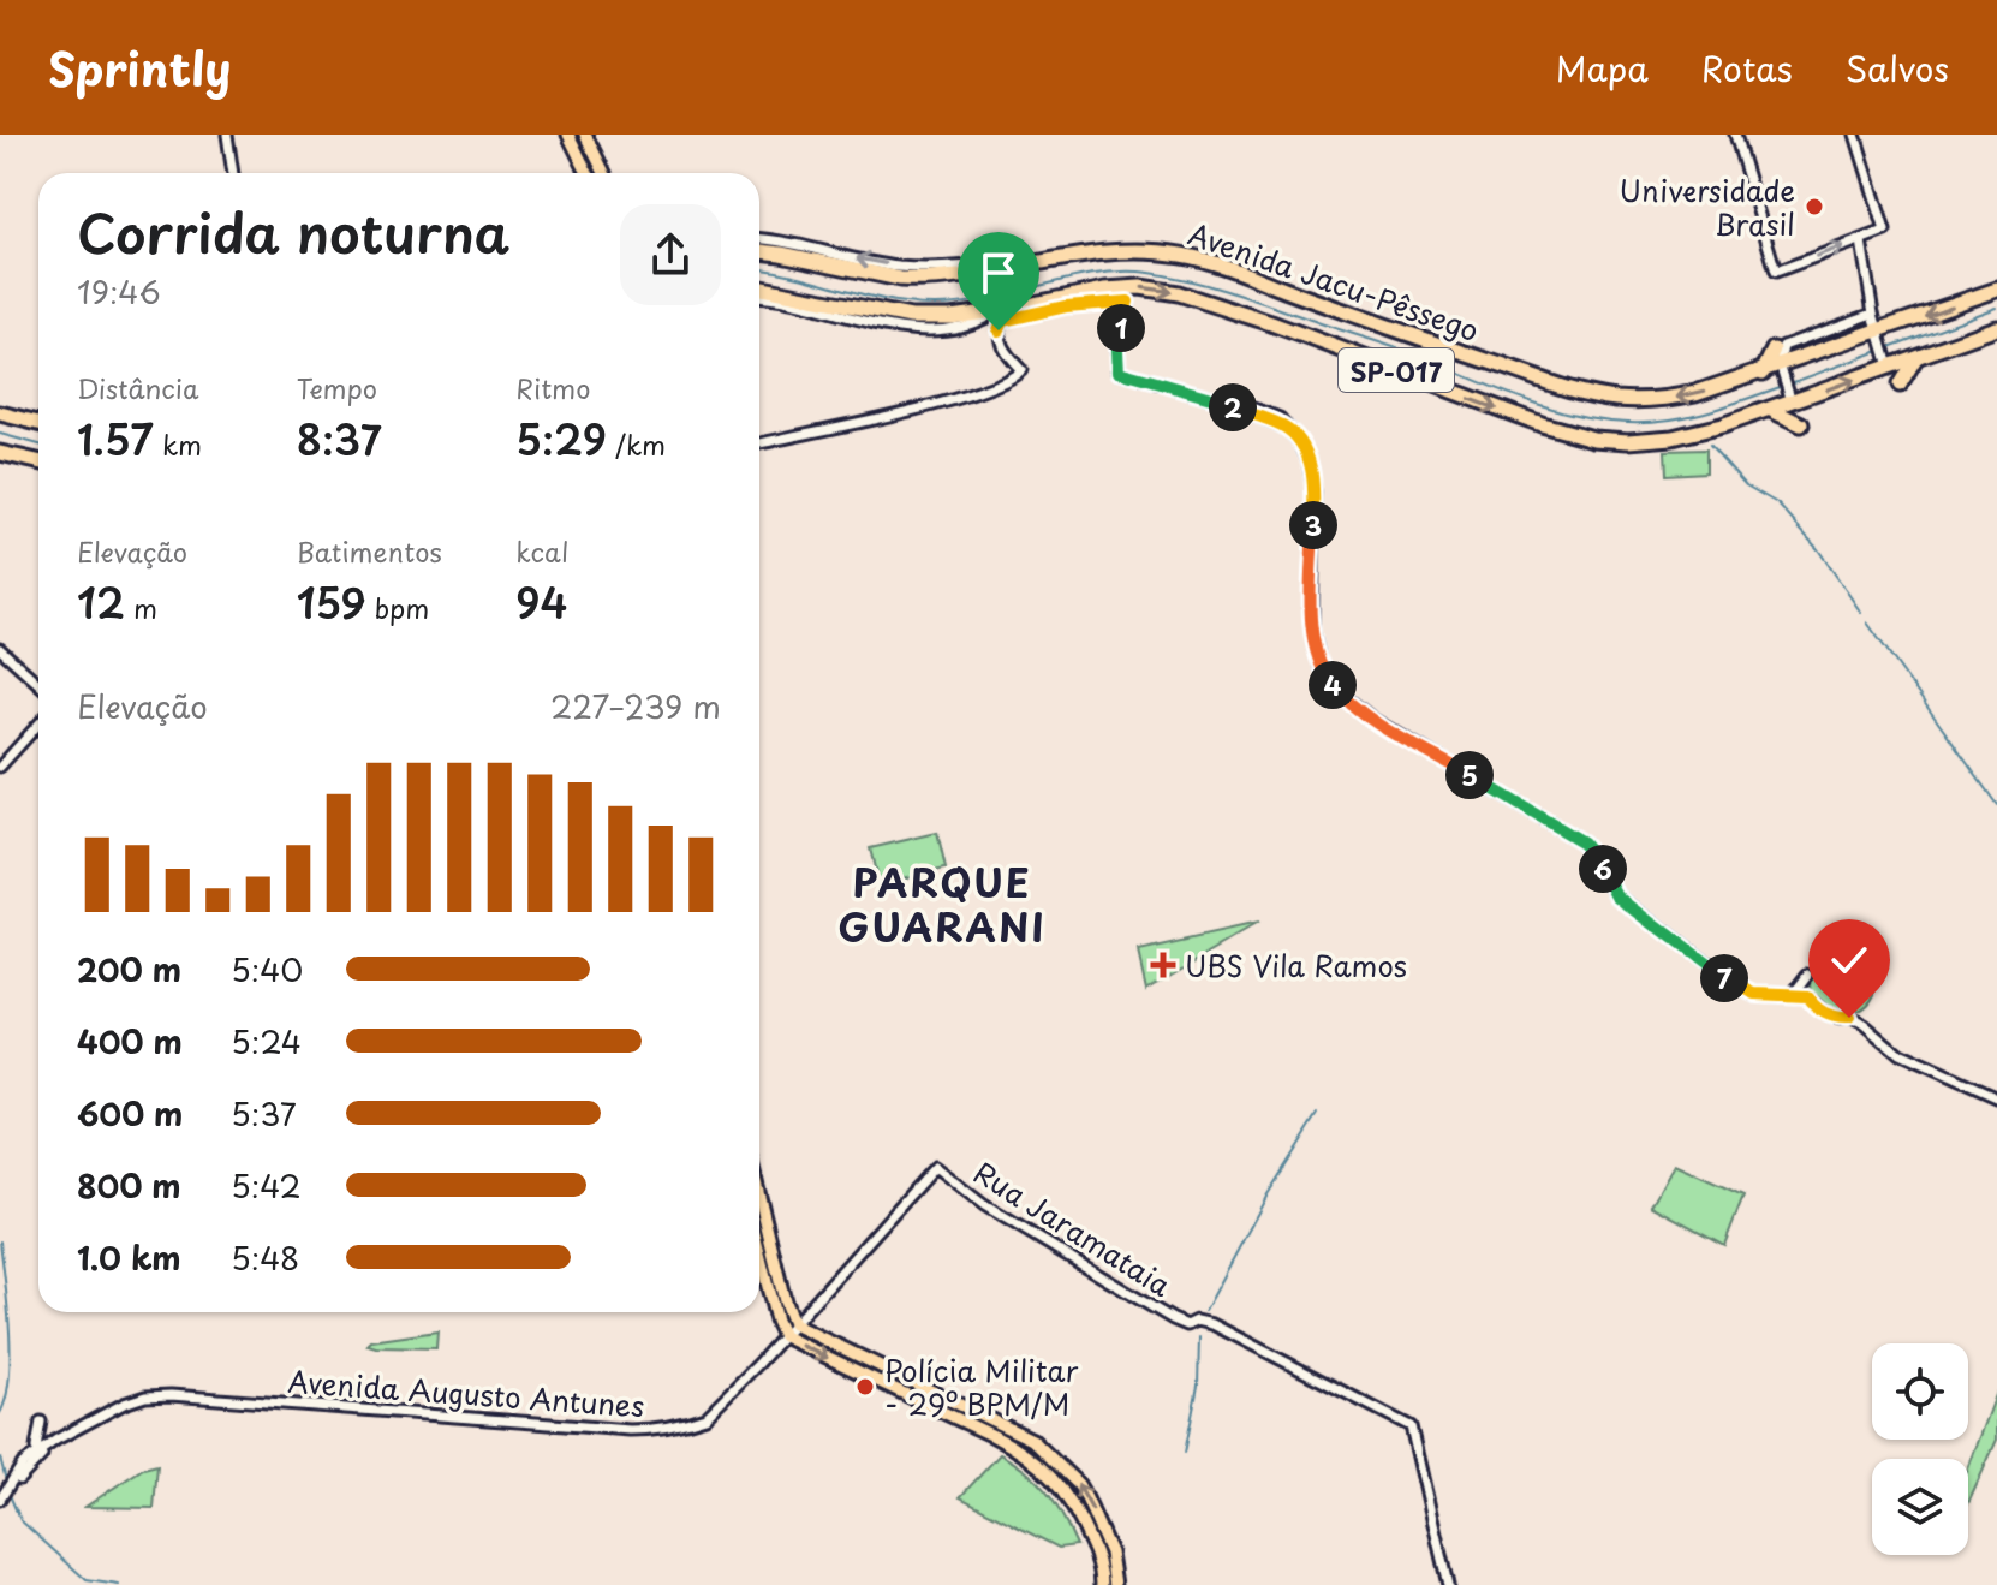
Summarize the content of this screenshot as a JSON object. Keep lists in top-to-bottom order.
{
  "streets": {
    "highway": ["Avenida Jacu-Pêssego", "SP-017"],
    "street": ["Rua Jaramataia", "Avenida Augusto Antunes"]
  },
  "crossings": [
    ["Rua Jaramataia", "Avenida Augusto Antunes"]
  ],
  "districts": ["PARQUE GUARANI"],
  "places": {
    "other": ["Universidade Brasil", "Polícia Militar - 29º BPM/M"],
    "health": ["UBS Vila Ramos"]
  },
  "page": {
    "header": "Sprintly",
    "nav": ["Mapa", "Rotas", "Salvos"],
    "heading": ["Corrida noturna", "19:46"],
    "pins": [
      "1",
      "2",
      "3",
      "4",
      "5",
      "6",
      "7"
    ],
    "stats": [
      ["Distância", "1.57 km"],
      ["Tempo", "8:37"],
      ["Ritmo", "5:29 /km"],
      ["Elevação", "12 m"],
      ["Batimentos", "159 bpm"],
      ["kcal", "94"]
    ],
    "chart": ["Elevação", "227–239 m"],
    "list": [
      {
        "name": "200 m",
        "note": "5:40"
      },
      {
        "name": "400 m",
        "note": "5:24"
      },
      {
        "name": "600 m",
        "note": "5:37"
      },
      {
        "name": "800 m",
        "note": "5:42"
      },
      {
        "name": "1.0 km",
        "note": "5:48"
      }
    ]
  }
}
